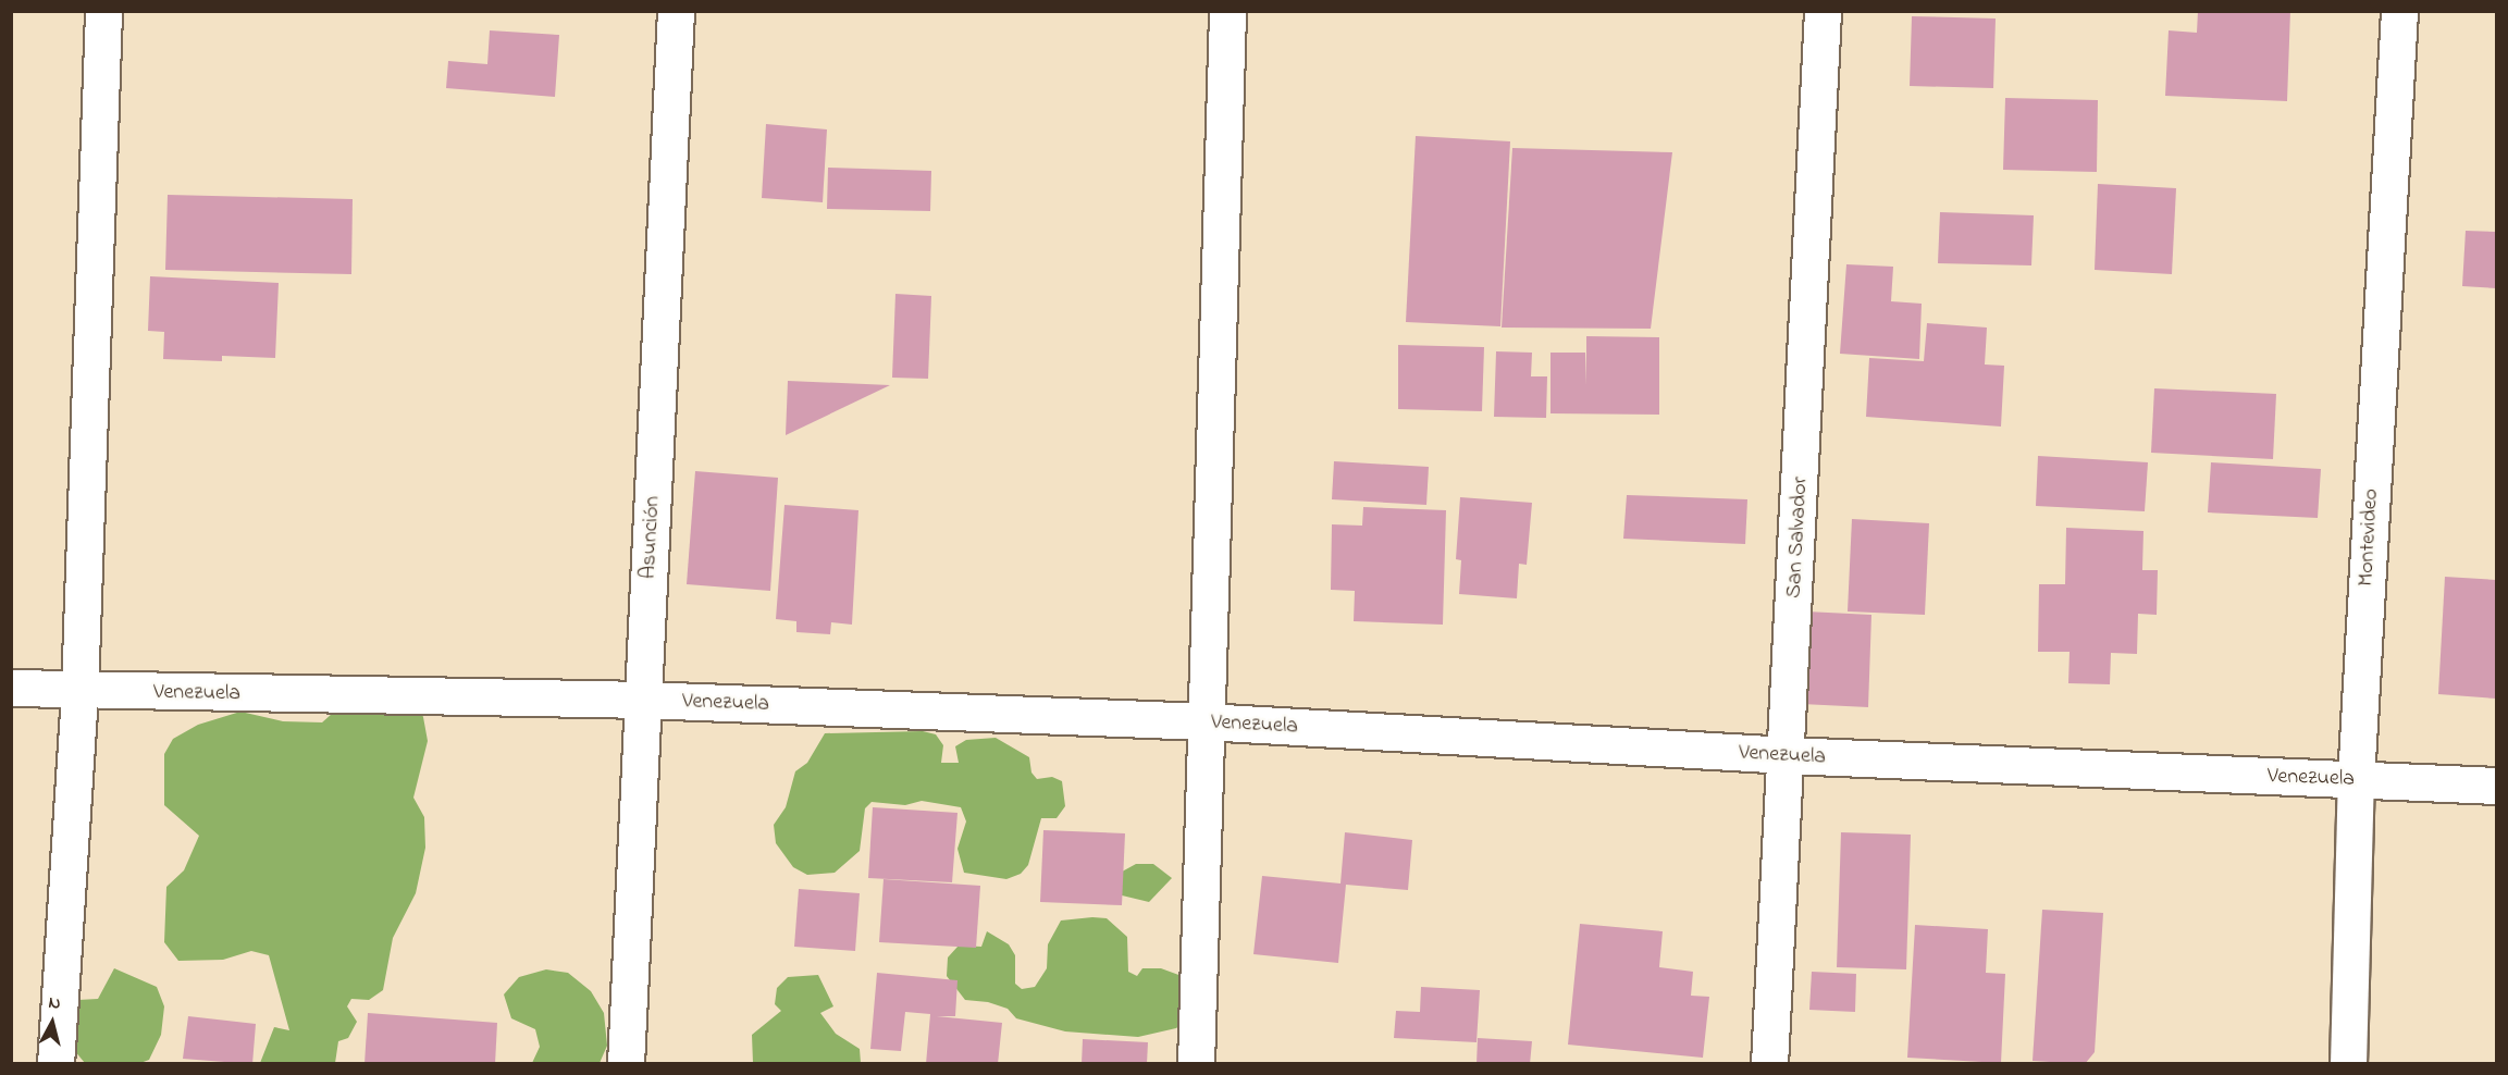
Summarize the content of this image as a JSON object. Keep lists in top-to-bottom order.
{
  "streets": {
    "street": [
      "Asunción",
      "San Salvador",
      "Montevideo",
      "Venezuela"
    ]
  },
  "crossings": [
    ["Asunción", "Venezuela"],
    ["San Salvador", "Venezuela"],
    ["Montevideo", "Venezuela"]
  ],
  "north": "top"
}
